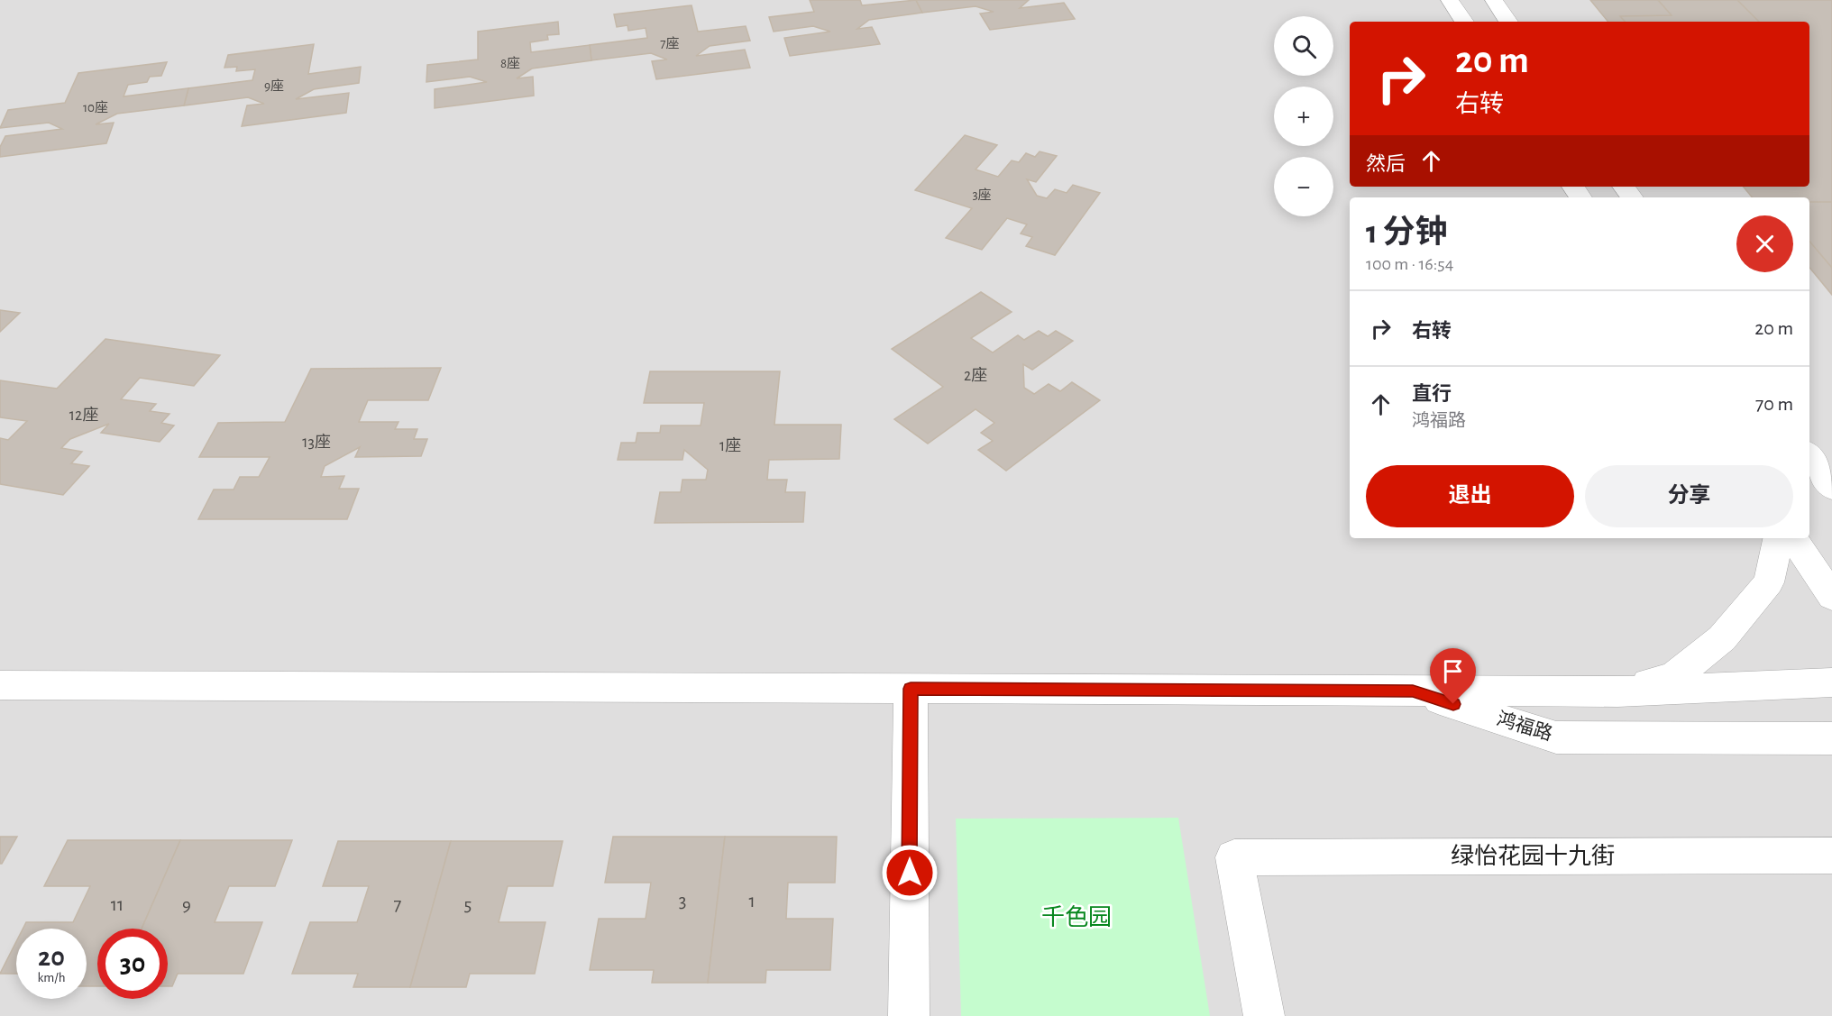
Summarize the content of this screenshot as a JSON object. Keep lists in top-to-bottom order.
{
  "streets": {
    "street": ["鸿福路", "绿怡花园十九街"]
  },
  "parks": ["千色园"],
  "house_numbers": [
    "7座",
    "8座",
    "9座",
    "10座",
    "3座",
    "2座",
    "12座",
    "13座",
    "1座",
    "3",
    "1",
    "11",
    "9",
    "7",
    "5"
  ],
  "page": {
    "map_buttons": ["+", "−"],
    "turn": ["20 m", "右转"],
    "then": "然后",
    "heading": ["1 分钟", "100 m · 16:54"],
    "list": [
      {
        "name": "右转",
        "value": "20 m"
      },
      {
        "name": "直行",
        "note": "鸿福路",
        "value": "70 m"
      }
    ],
    "buttons": ["退出", "分享"],
    "speed": "20 km/h",
    "limit": "30"
  }
}
